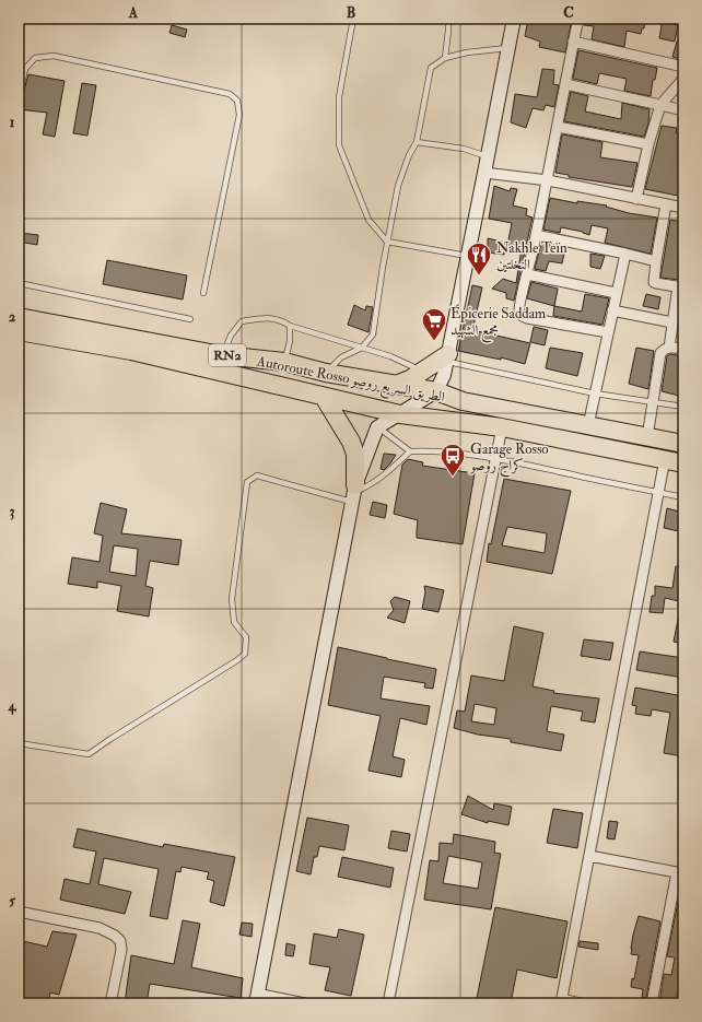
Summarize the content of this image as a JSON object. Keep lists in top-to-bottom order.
{
  "streets": {
    "highway": ["RN2", "Autoroute Rosso الطريق السريع روصو"]
  },
  "places": {
    "restaurant": ["Nakhle Teïn النخلتين"],
    "supermarket": ["Épicerie Saddam مجمع الشهيد"],
    "bus stop": ["Garage Rosso كراج روصو"]
  },
  "grid": {
    "columns": ["A", "B", "C"],
    "rows": [
      "1",
      "2",
      "3",
      "4",
      "5"
    ]
  }
}
